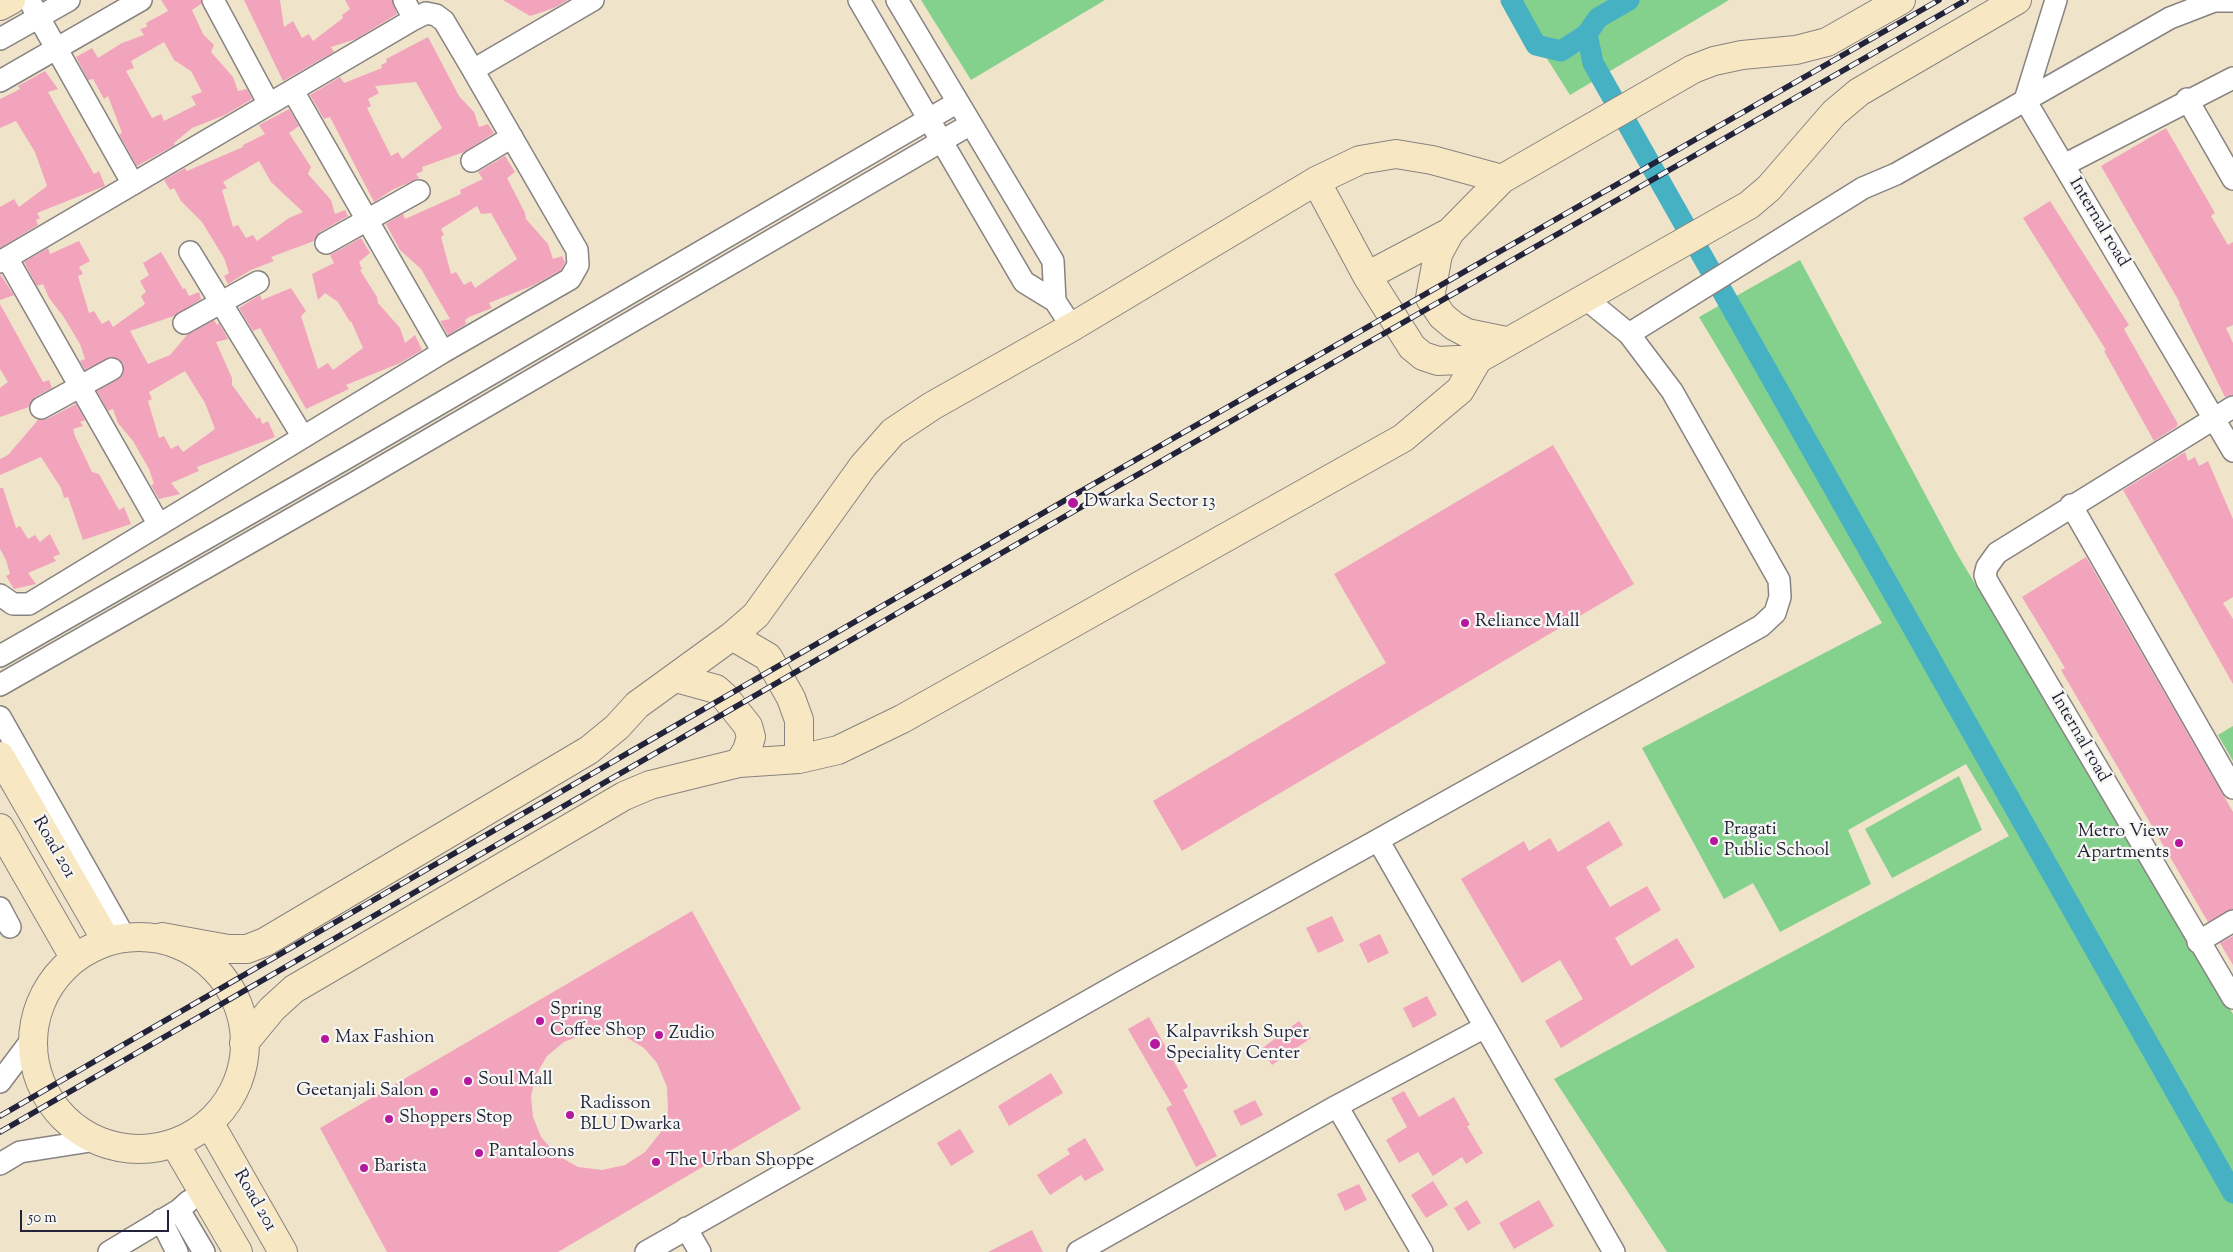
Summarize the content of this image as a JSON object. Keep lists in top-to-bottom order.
{
  "streets": {
    "street": ["Internal road", "Road 201"]
  },
  "places": [
    "Dwarka Sector 13",
    "Reliance Mall",
    "Pragati Public School",
    "Metro View Apartments",
    "Spring Coffee Shop",
    "Zudio",
    "Max Fashion",
    "Kalpavriksh Super Speciality Center",
    "Soul Mall",
    "Geetanjali Salon",
    "Radisson BLU Dwarka",
    "Shoppers Stop",
    "Pantaloons",
    "The Urban Shoppe",
    "Barista"
  ],
  "scale_bar": "50 m"
}
